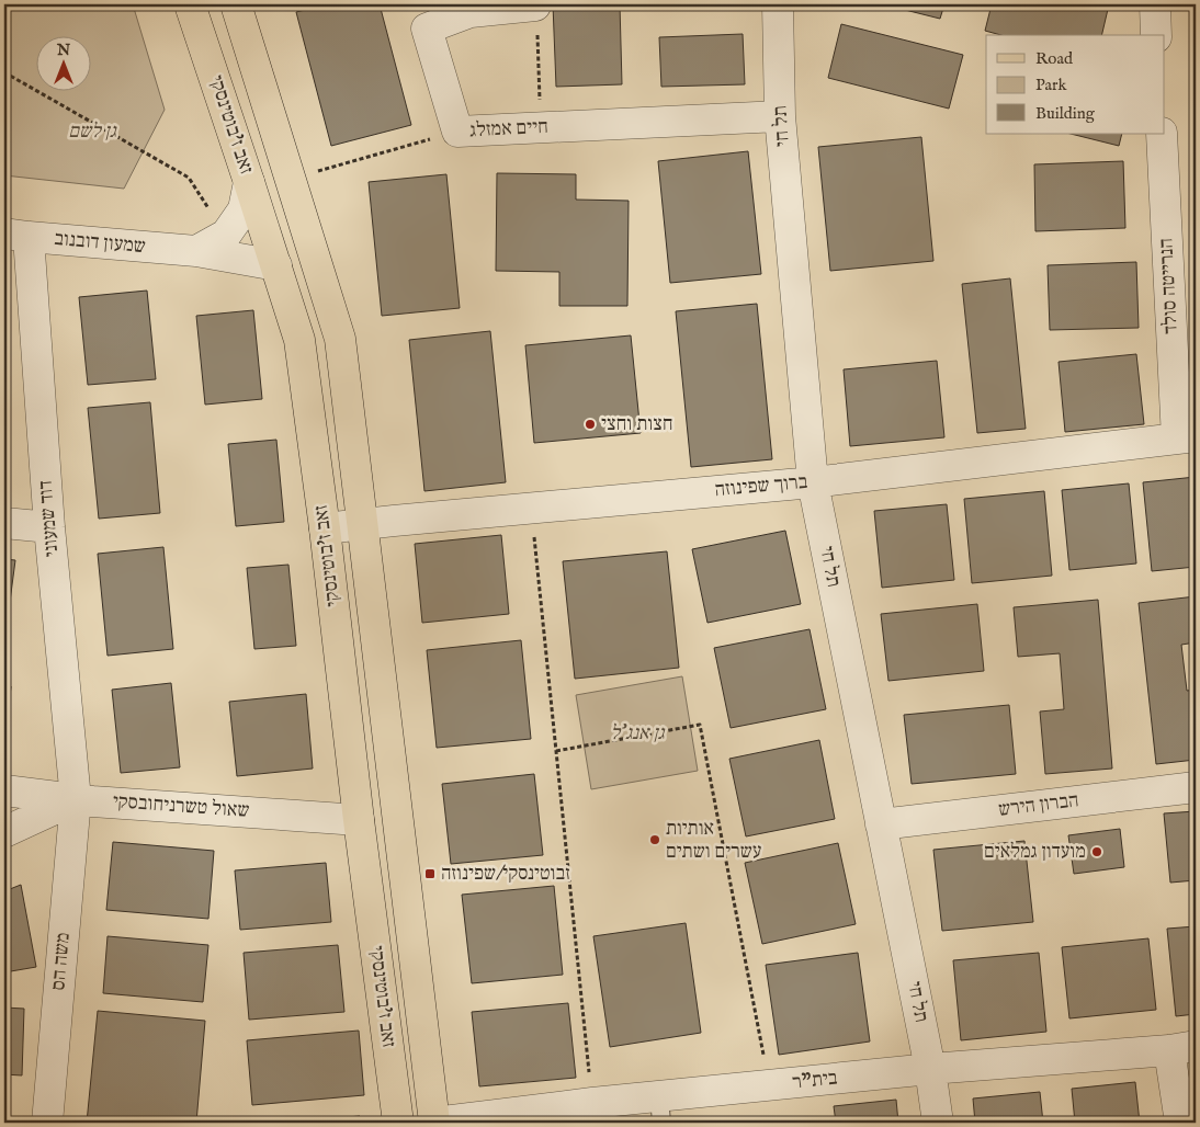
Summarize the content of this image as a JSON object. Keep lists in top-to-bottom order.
{
  "streets": {
    "main road": ["זאב ז'בוטינסקי"],
    "street": [
      "תל חי",
      "חיים אמזלג",
      "שמעון דובנוב",
      "הנרייטה סולד",
      "ברוך שפינוזה",
      "דוד שמעוני",
      "הברון הירש",
      "שאול טשרניחובסקי",
      "משה הס",
      "בית\"ר"
    ]
  },
  "crossings": [
    ["זאב ז'בוטינסקי", "שמעון דובנוב"],
    ["זאב ז'בוטינסקי", "ברוך שפינוזה"],
    ["זאב ז'בוטינסקי", "שאול טשרניחובסקי"],
    ["זאב ז'בוטינסקי", "בית\"ר"],
    ["תל חי", "חיים אמזלג"],
    ["תל חי", "ברוך שפינוזה"],
    ["תל חי", "הברון הירש"],
    ["תל חי", "בית\"ר"],
    ["שמעון דובנוב", "דוד שמעוני"],
    ["הנרייטה סולד", "ברוך שפינוזה"],
    ["דוד שמעוני", "שאול טשרניחובסקי"],
    ["דוד שמעוני", "משה הס"],
    ["שאול טשרניחובסקי", "משה הס"]
  ],
  "parks": ["גן לשם", "גן אנג'ל"],
  "places": {
    "other": ["חצות וחצי", "אותיות עשרים ושתים", "מועדון גמלאים"],
    "transit": ["זבוטינסקי/שפינוזה"]
  },
  "legend": ["Road", "Park", "Building"],
  "north": "top"
}
